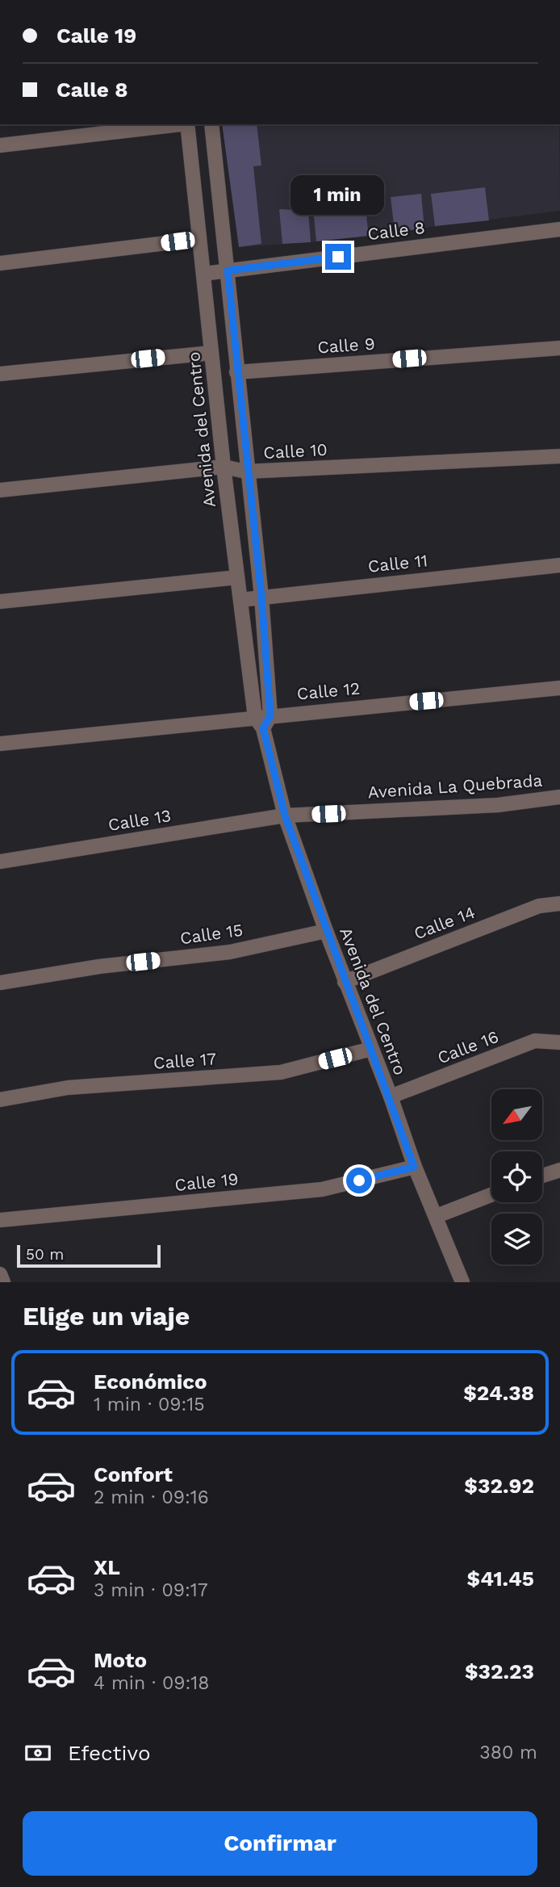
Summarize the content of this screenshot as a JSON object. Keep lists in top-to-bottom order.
{
  "streets": {
    "street": [
      "Calle 8",
      "Calle 9",
      "Avenida del Centro",
      "Calle 10",
      "Calle 11",
      "Calle 12",
      "Avenida La Quebrada",
      "Calle 13",
      "Calle 14",
      "Calle 15",
      "Calle 16",
      "Calle 17",
      "Calle 19"
    ]
  },
  "crossings": [
    ["Calle 8", "Avenida del Centro"],
    ["Avenida del Centro", "Calle 10"],
    ["Avenida del Centro", "Calle 11"],
    ["Avenida del Centro", "Avenida La Quebrada"],
    ["Avenida del Centro", "Calle 13"],
    ["Avenida del Centro", "Calle 14"],
    ["Avenida del Centro", "Calle 15"],
    ["Avenida del Centro", "Calle 16"],
    ["Avenida del Centro", "Calle 17"],
    ["Avenida del Centro", "Calle 19"],
    ["Avenida La Quebrada", "Calle 13"]
  ],
  "scale_bar": "50 m",
  "north": "bottom left",
  "page": {
    "banner": ["Calle 19", "Calle 8"],
    "bubble": "1 min",
    "scale": "50 m",
    "heading": "Elige un viaje",
    "list": [
      {
        "name": "Económico",
        "note": "1 min · 09:15",
        "value": "$24.38"
      },
      {
        "name": "Confort",
        "note": "2 min · 09:16",
        "value": "$32.92"
      },
      {
        "name": "XL",
        "note": "3 min · 09:17",
        "value": "$41.45"
      },
      {
        "name": "Moto",
        "note": "4 min · 09:18",
        "value": "$32.23"
      }
    ],
    "pay": ["Efectivo", "380 m"],
    "buttons": "Confirmar"
  }
}
